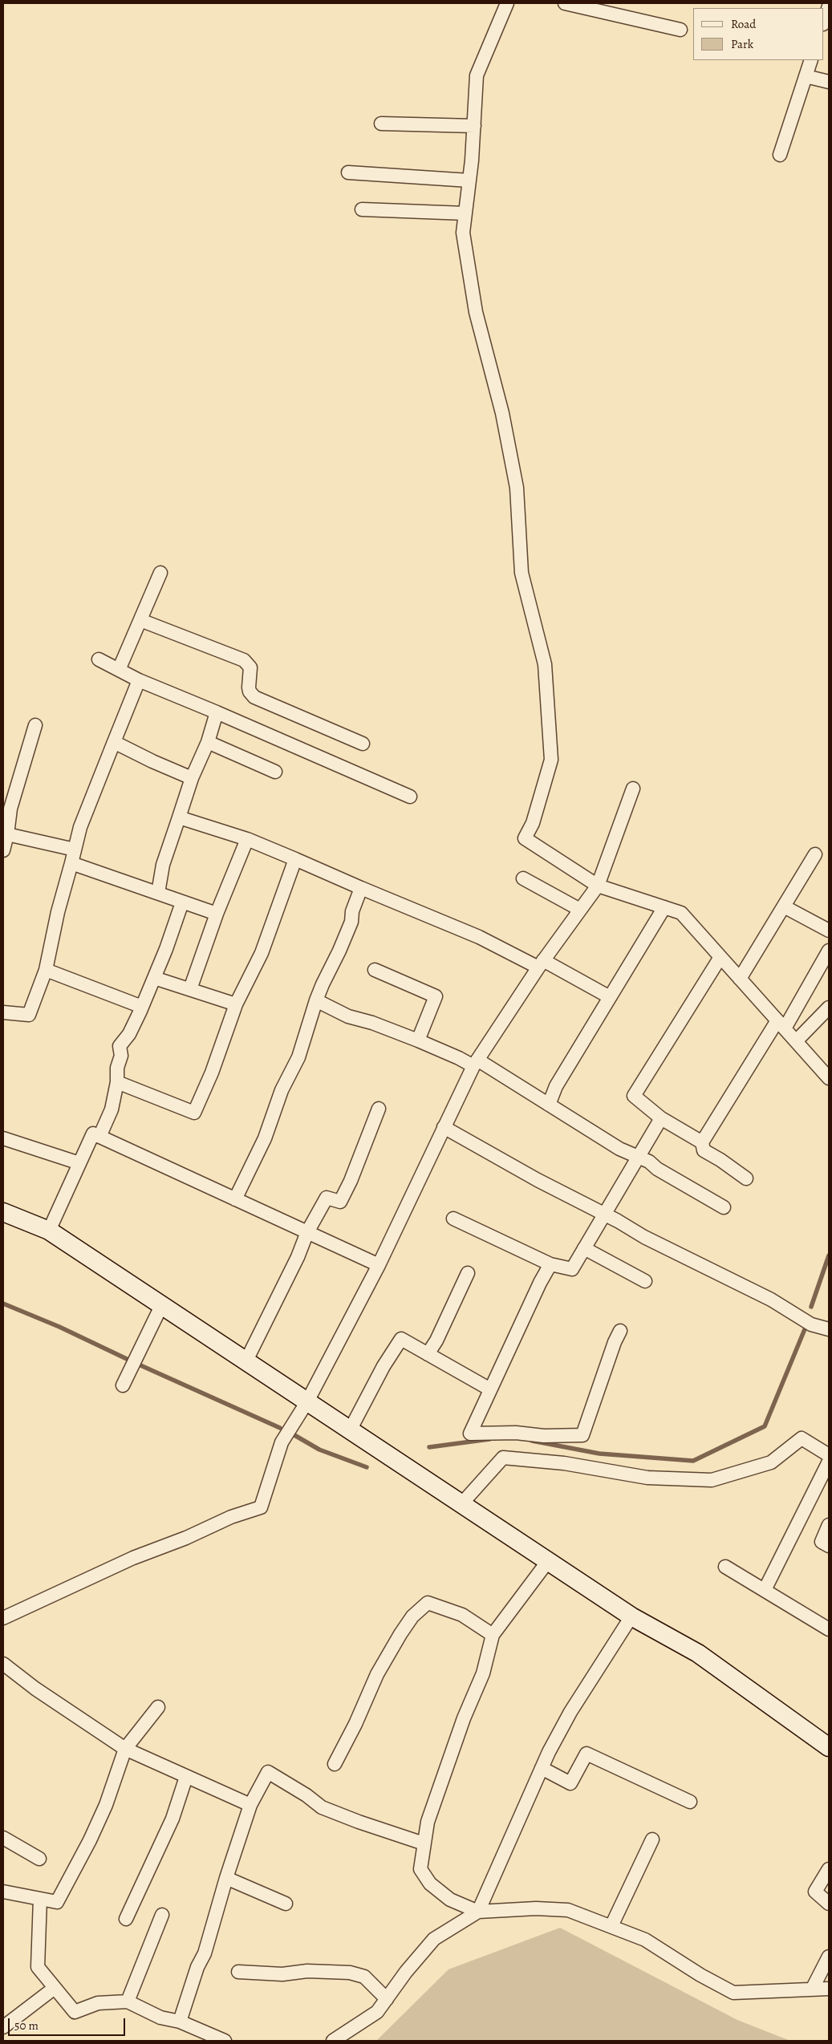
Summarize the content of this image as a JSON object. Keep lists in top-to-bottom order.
{
  "legend": ["Road", "Park"],
  "scale_bar": "50 m"
}
